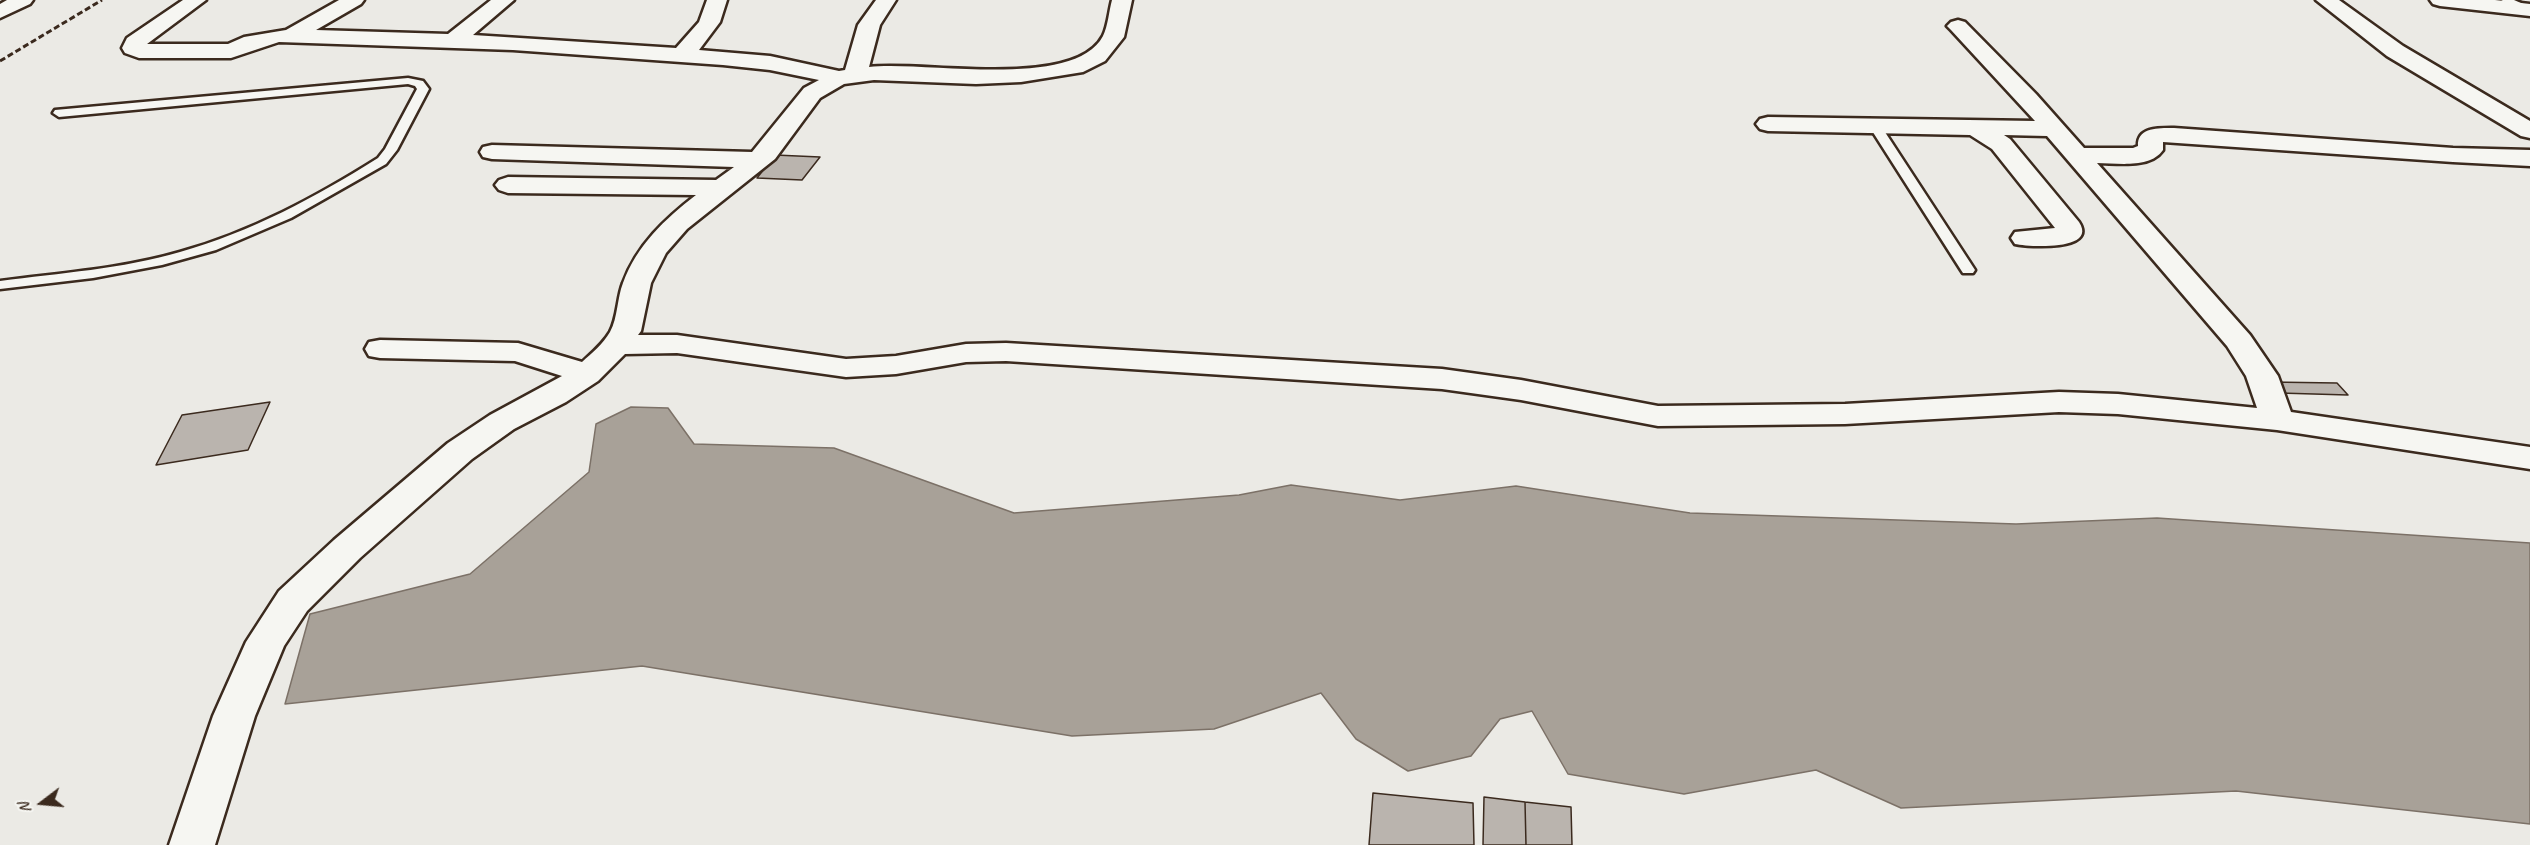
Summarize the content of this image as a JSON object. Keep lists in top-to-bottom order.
{
  "north": "left"
}
